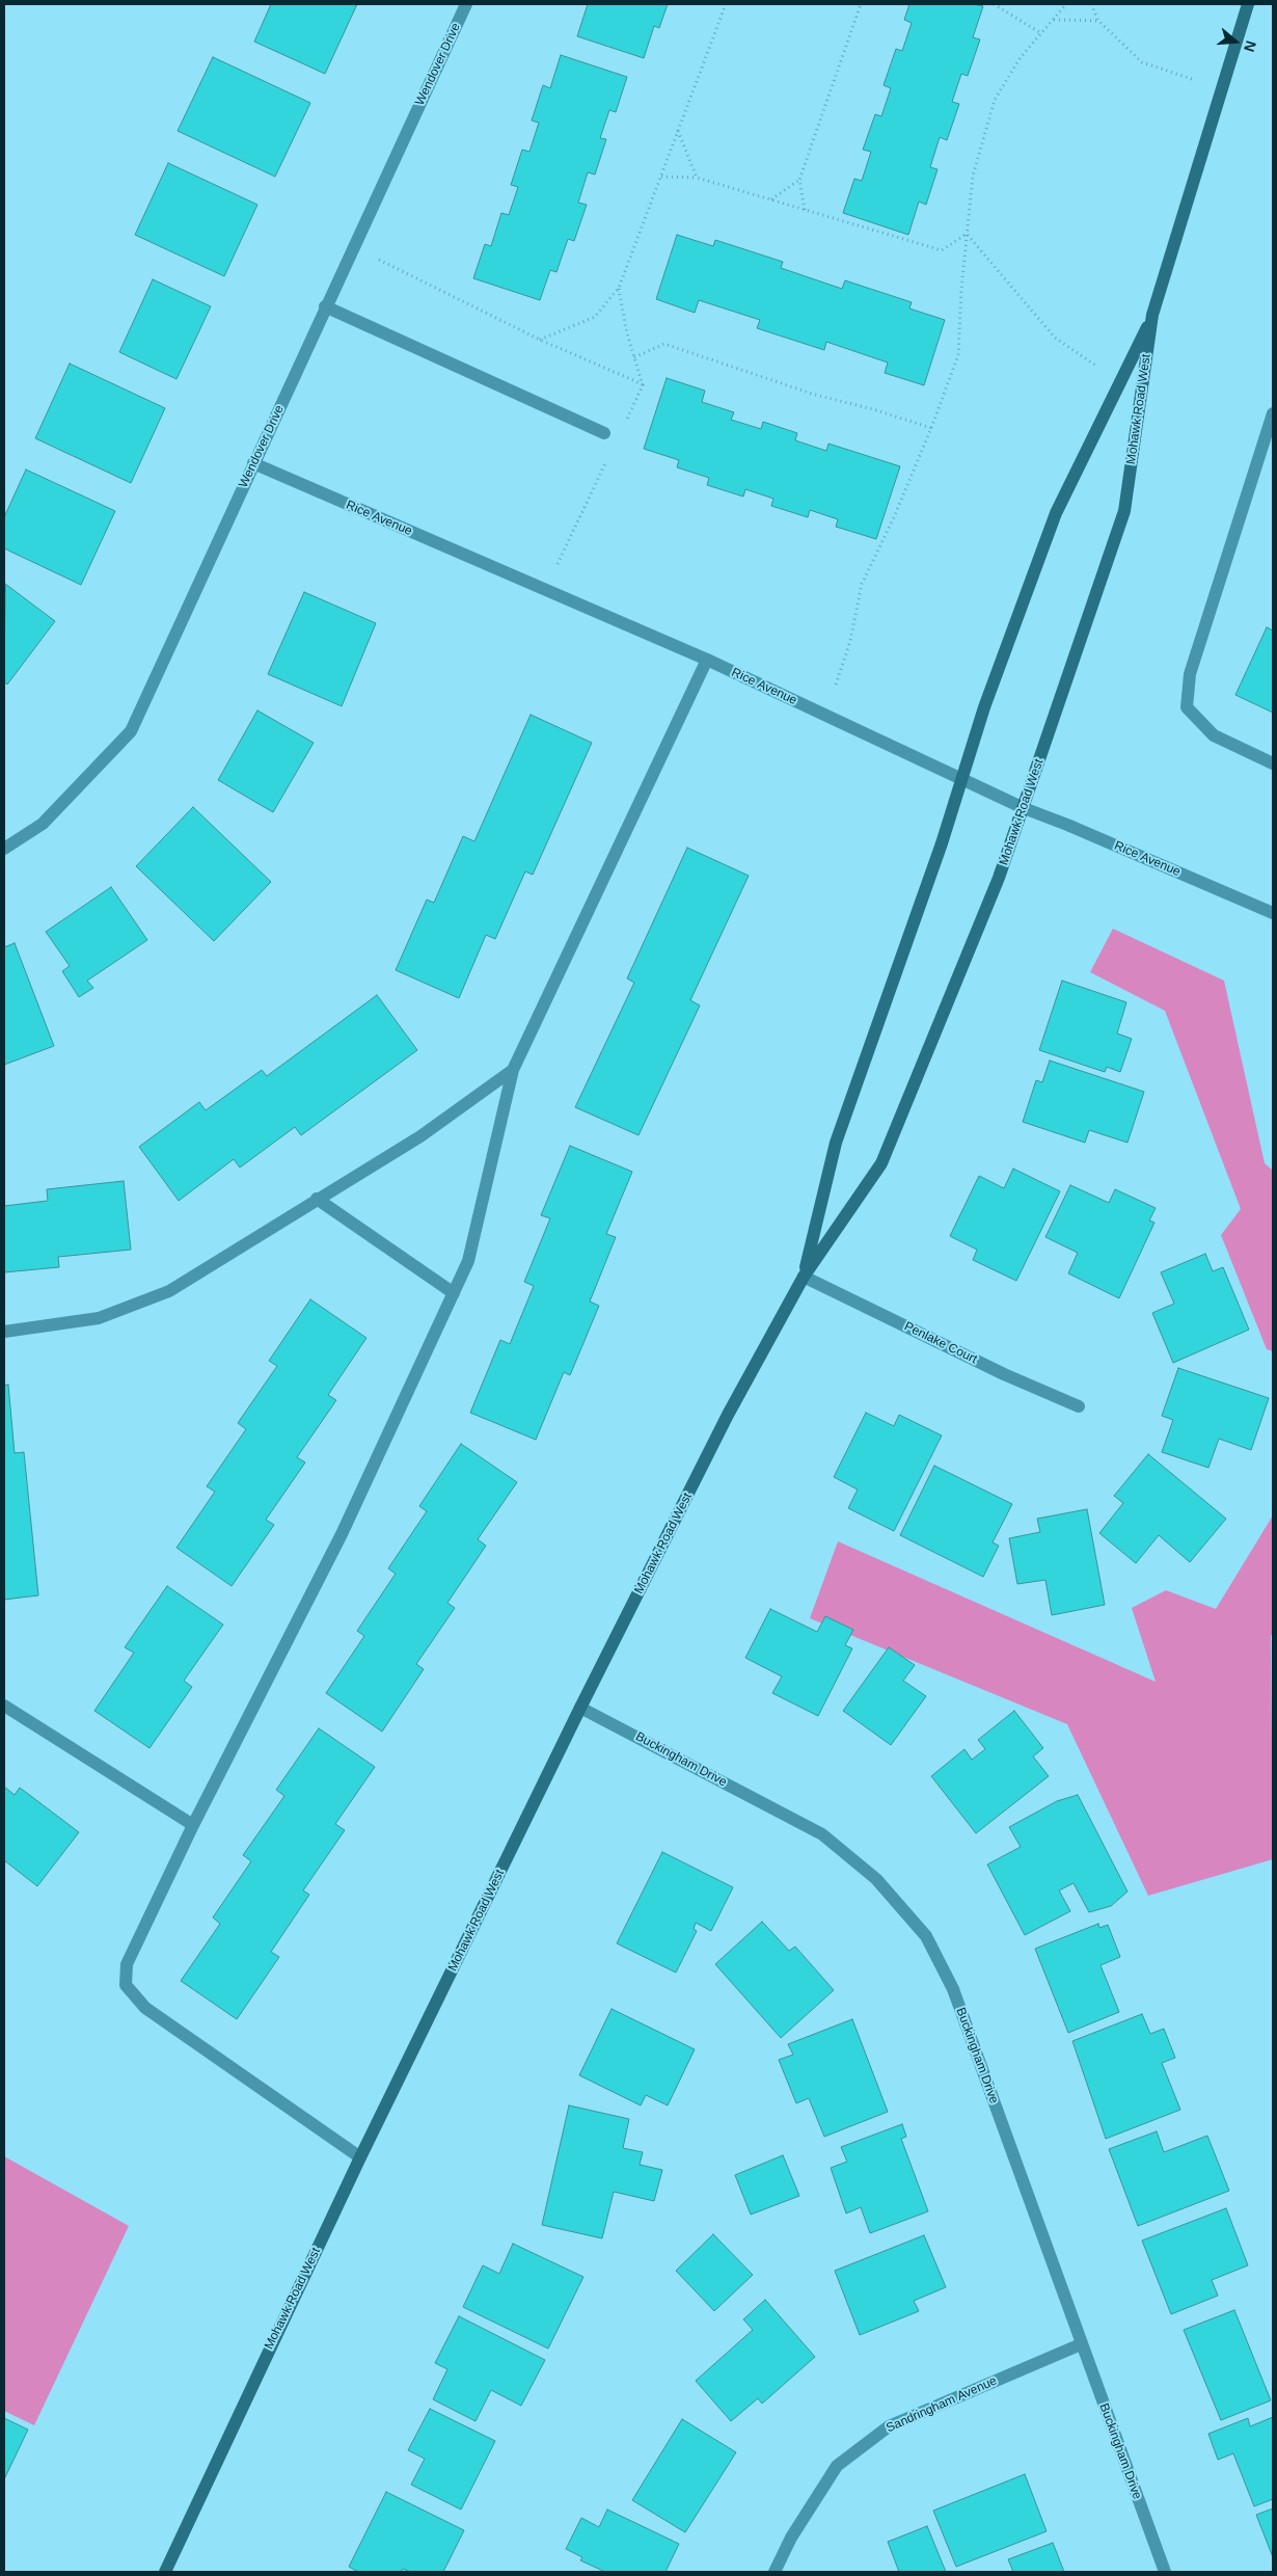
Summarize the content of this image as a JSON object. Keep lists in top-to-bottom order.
{
  "streets": {
    "main road": ["Mohawk Road West"],
    "street": [
      "Wendover Drive",
      "Rice Avenue",
      "Penlake Court",
      "Buckingham Drive",
      "Sandringham Avenue"
    ]
  },
  "crossings": [
    ["Wendover Drive", "Rice Avenue"],
    ["Mohawk Road West", "Rice Avenue"],
    ["Mohawk Road West", "Penlake Court"],
    ["Mohawk Road West", "Buckingham Drive"],
    ["Buckingham Drive", "Sandringham Avenue"]
  ],
  "north": "right"
}
